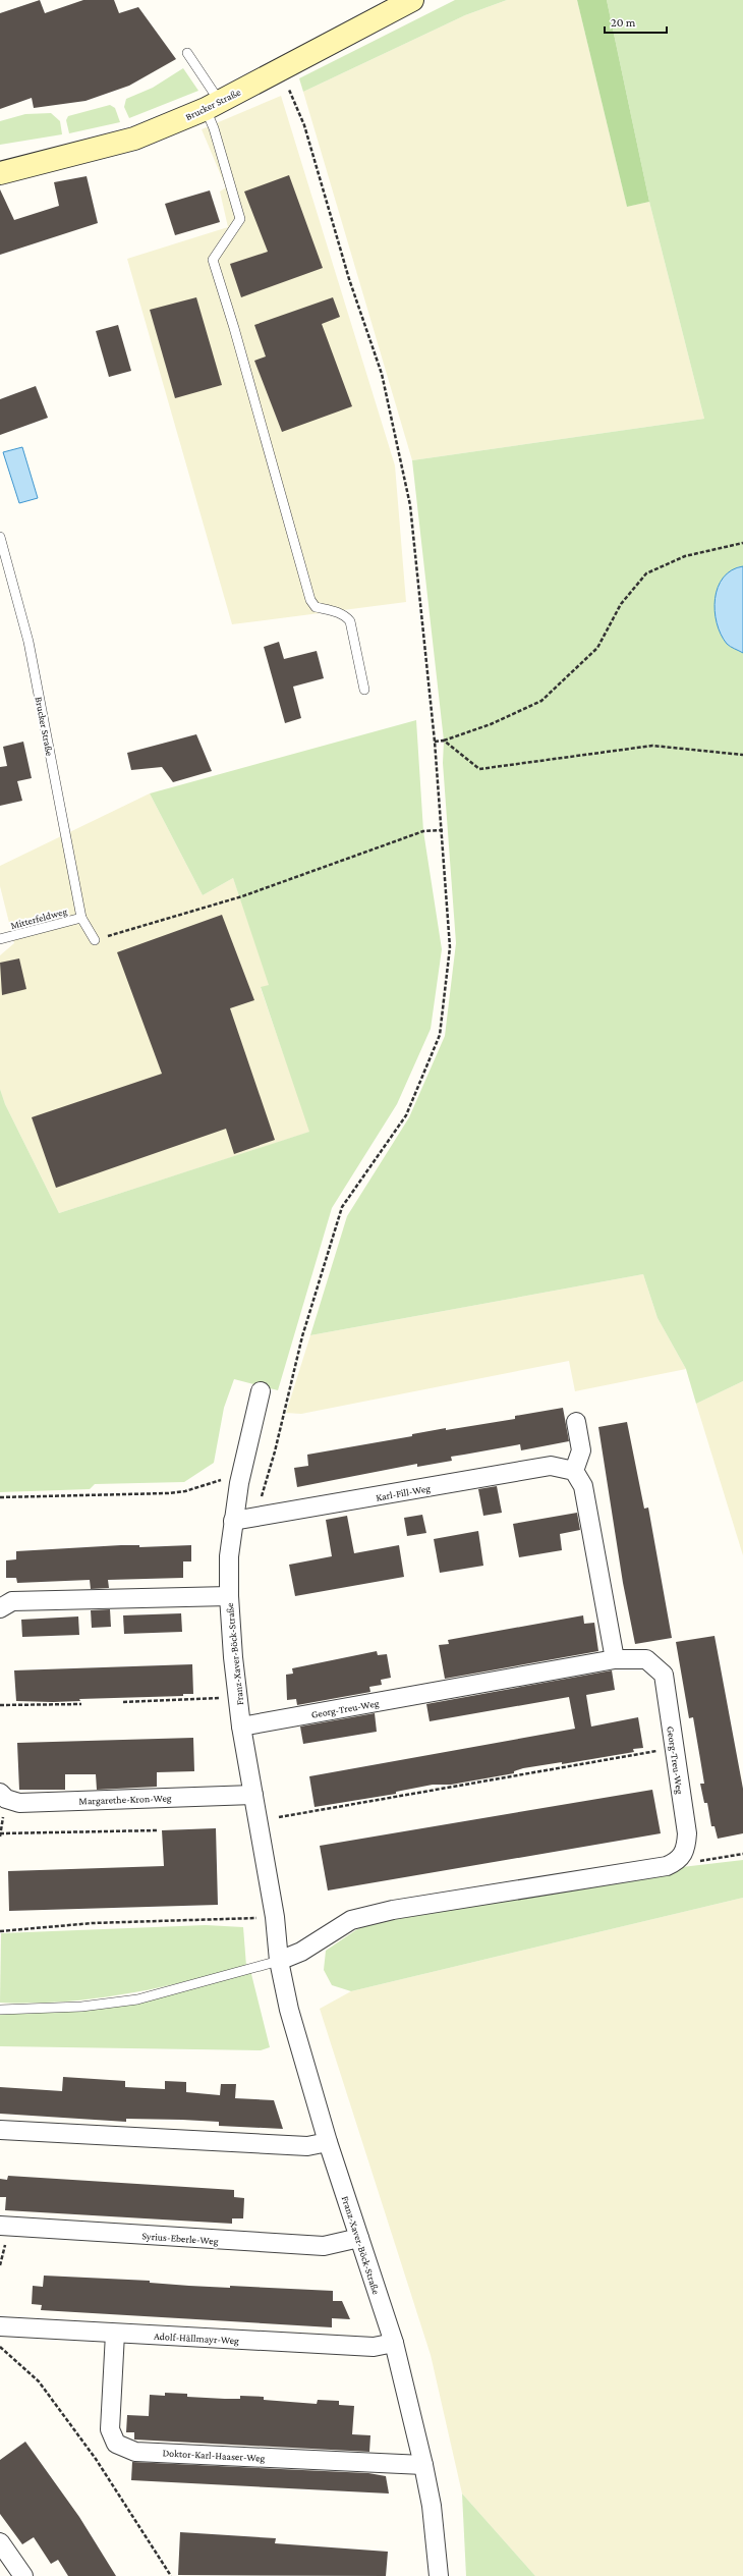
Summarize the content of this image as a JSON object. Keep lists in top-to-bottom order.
{
  "streets": {
    "main road": ["Brucker Straße"],
    "street": [
      "Karl-Fill-Weg",
      "Franz-Xaver-Böck-Straße",
      "Georg-Treu-Weg",
      "Margarethe-Kron-Weg",
      "Syrius-Eberle-Weg",
      "Adolf-Hällmayr-Weg",
      "Doktor-Karl-Haaser-Weg"
    ],
    "lane": ["Mitterfeldweg"]
  },
  "crossings": [
    ["Brucker Straße", "Mitterfeldweg"],
    ["Karl-Fill-Weg", "Franz-Xaver-Böck-Straße"],
    ["Franz-Xaver-Böck-Straße", "Georg-Treu-Weg"],
    ["Franz-Xaver-Böck-Straße", "Margarethe-Kron-Weg"],
    ["Franz-Xaver-Böck-Straße", "Syrius-Eberle-Weg"],
    ["Franz-Xaver-Böck-Straße", "Adolf-Hällmayr-Weg"],
    ["Franz-Xaver-Böck-Straße", "Doktor-Karl-Haaser-Weg"],
    ["Adolf-Hällmayr-Weg", "Doktor-Karl-Haaser-Weg"]
  ],
  "scale_bar": "20 m"
}
